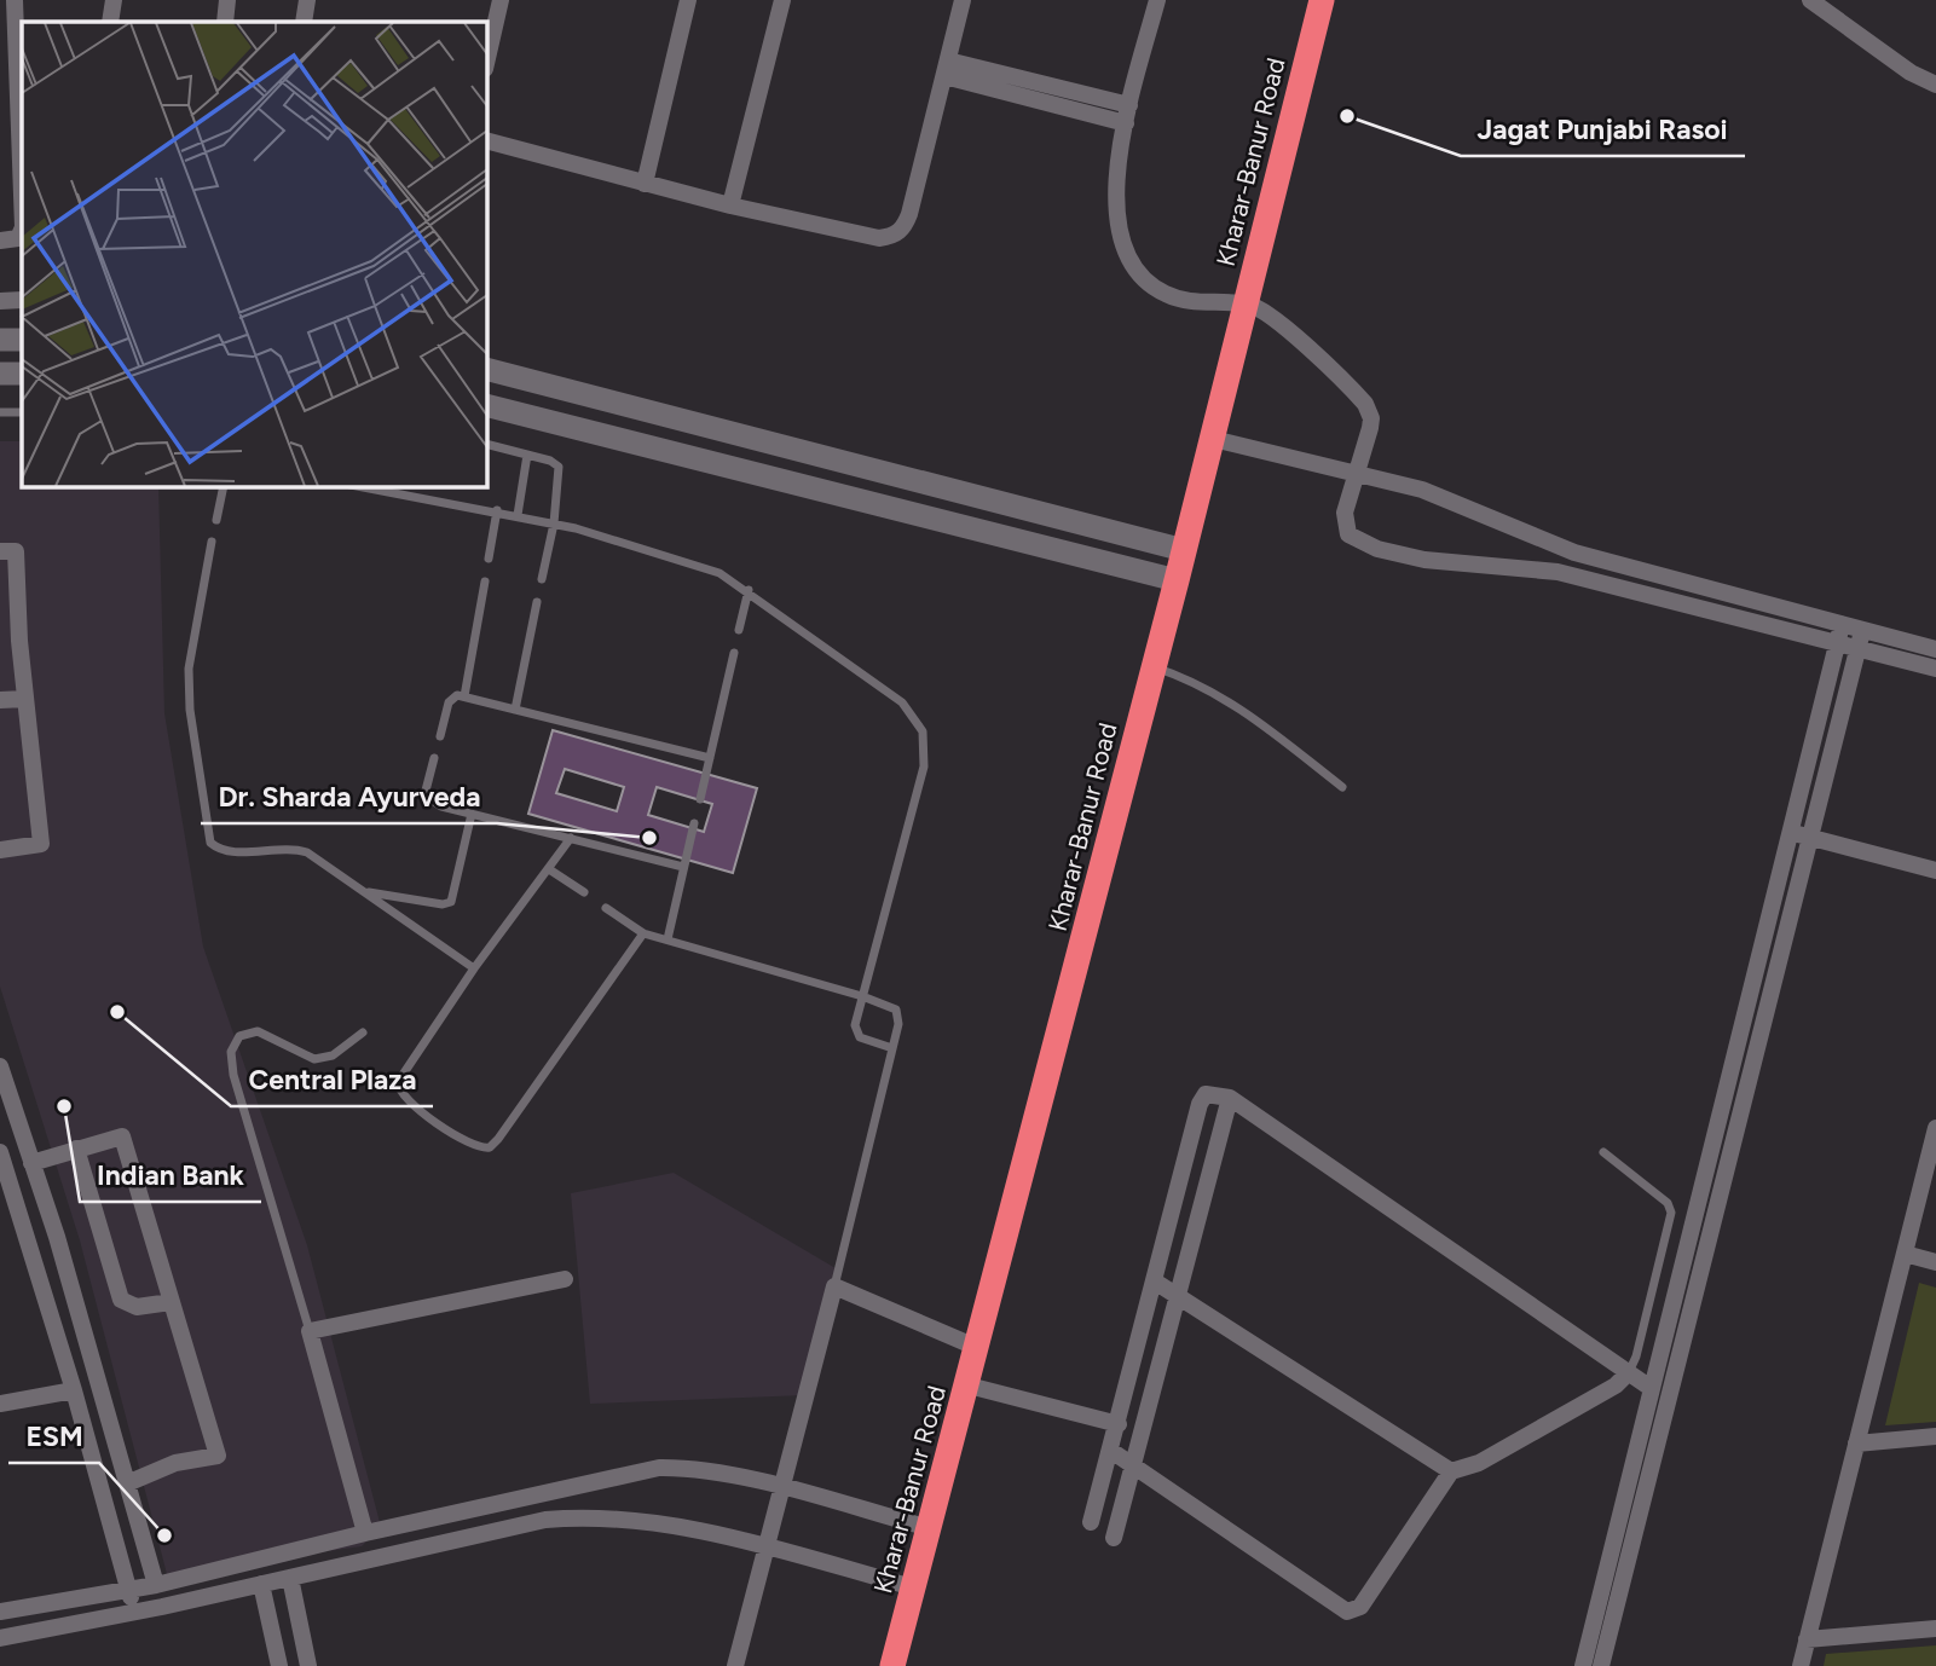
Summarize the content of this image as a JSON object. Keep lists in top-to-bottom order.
{
  "streets": {
    "highway": ["Kharar-Banur Road"]
  },
  "places": [
    "Jagat Punjabi Rasoi",
    "Dr. Sharda Ayurveda",
    "Central Plaza",
    "Indian Bank",
    "ESM"
  ]
}
